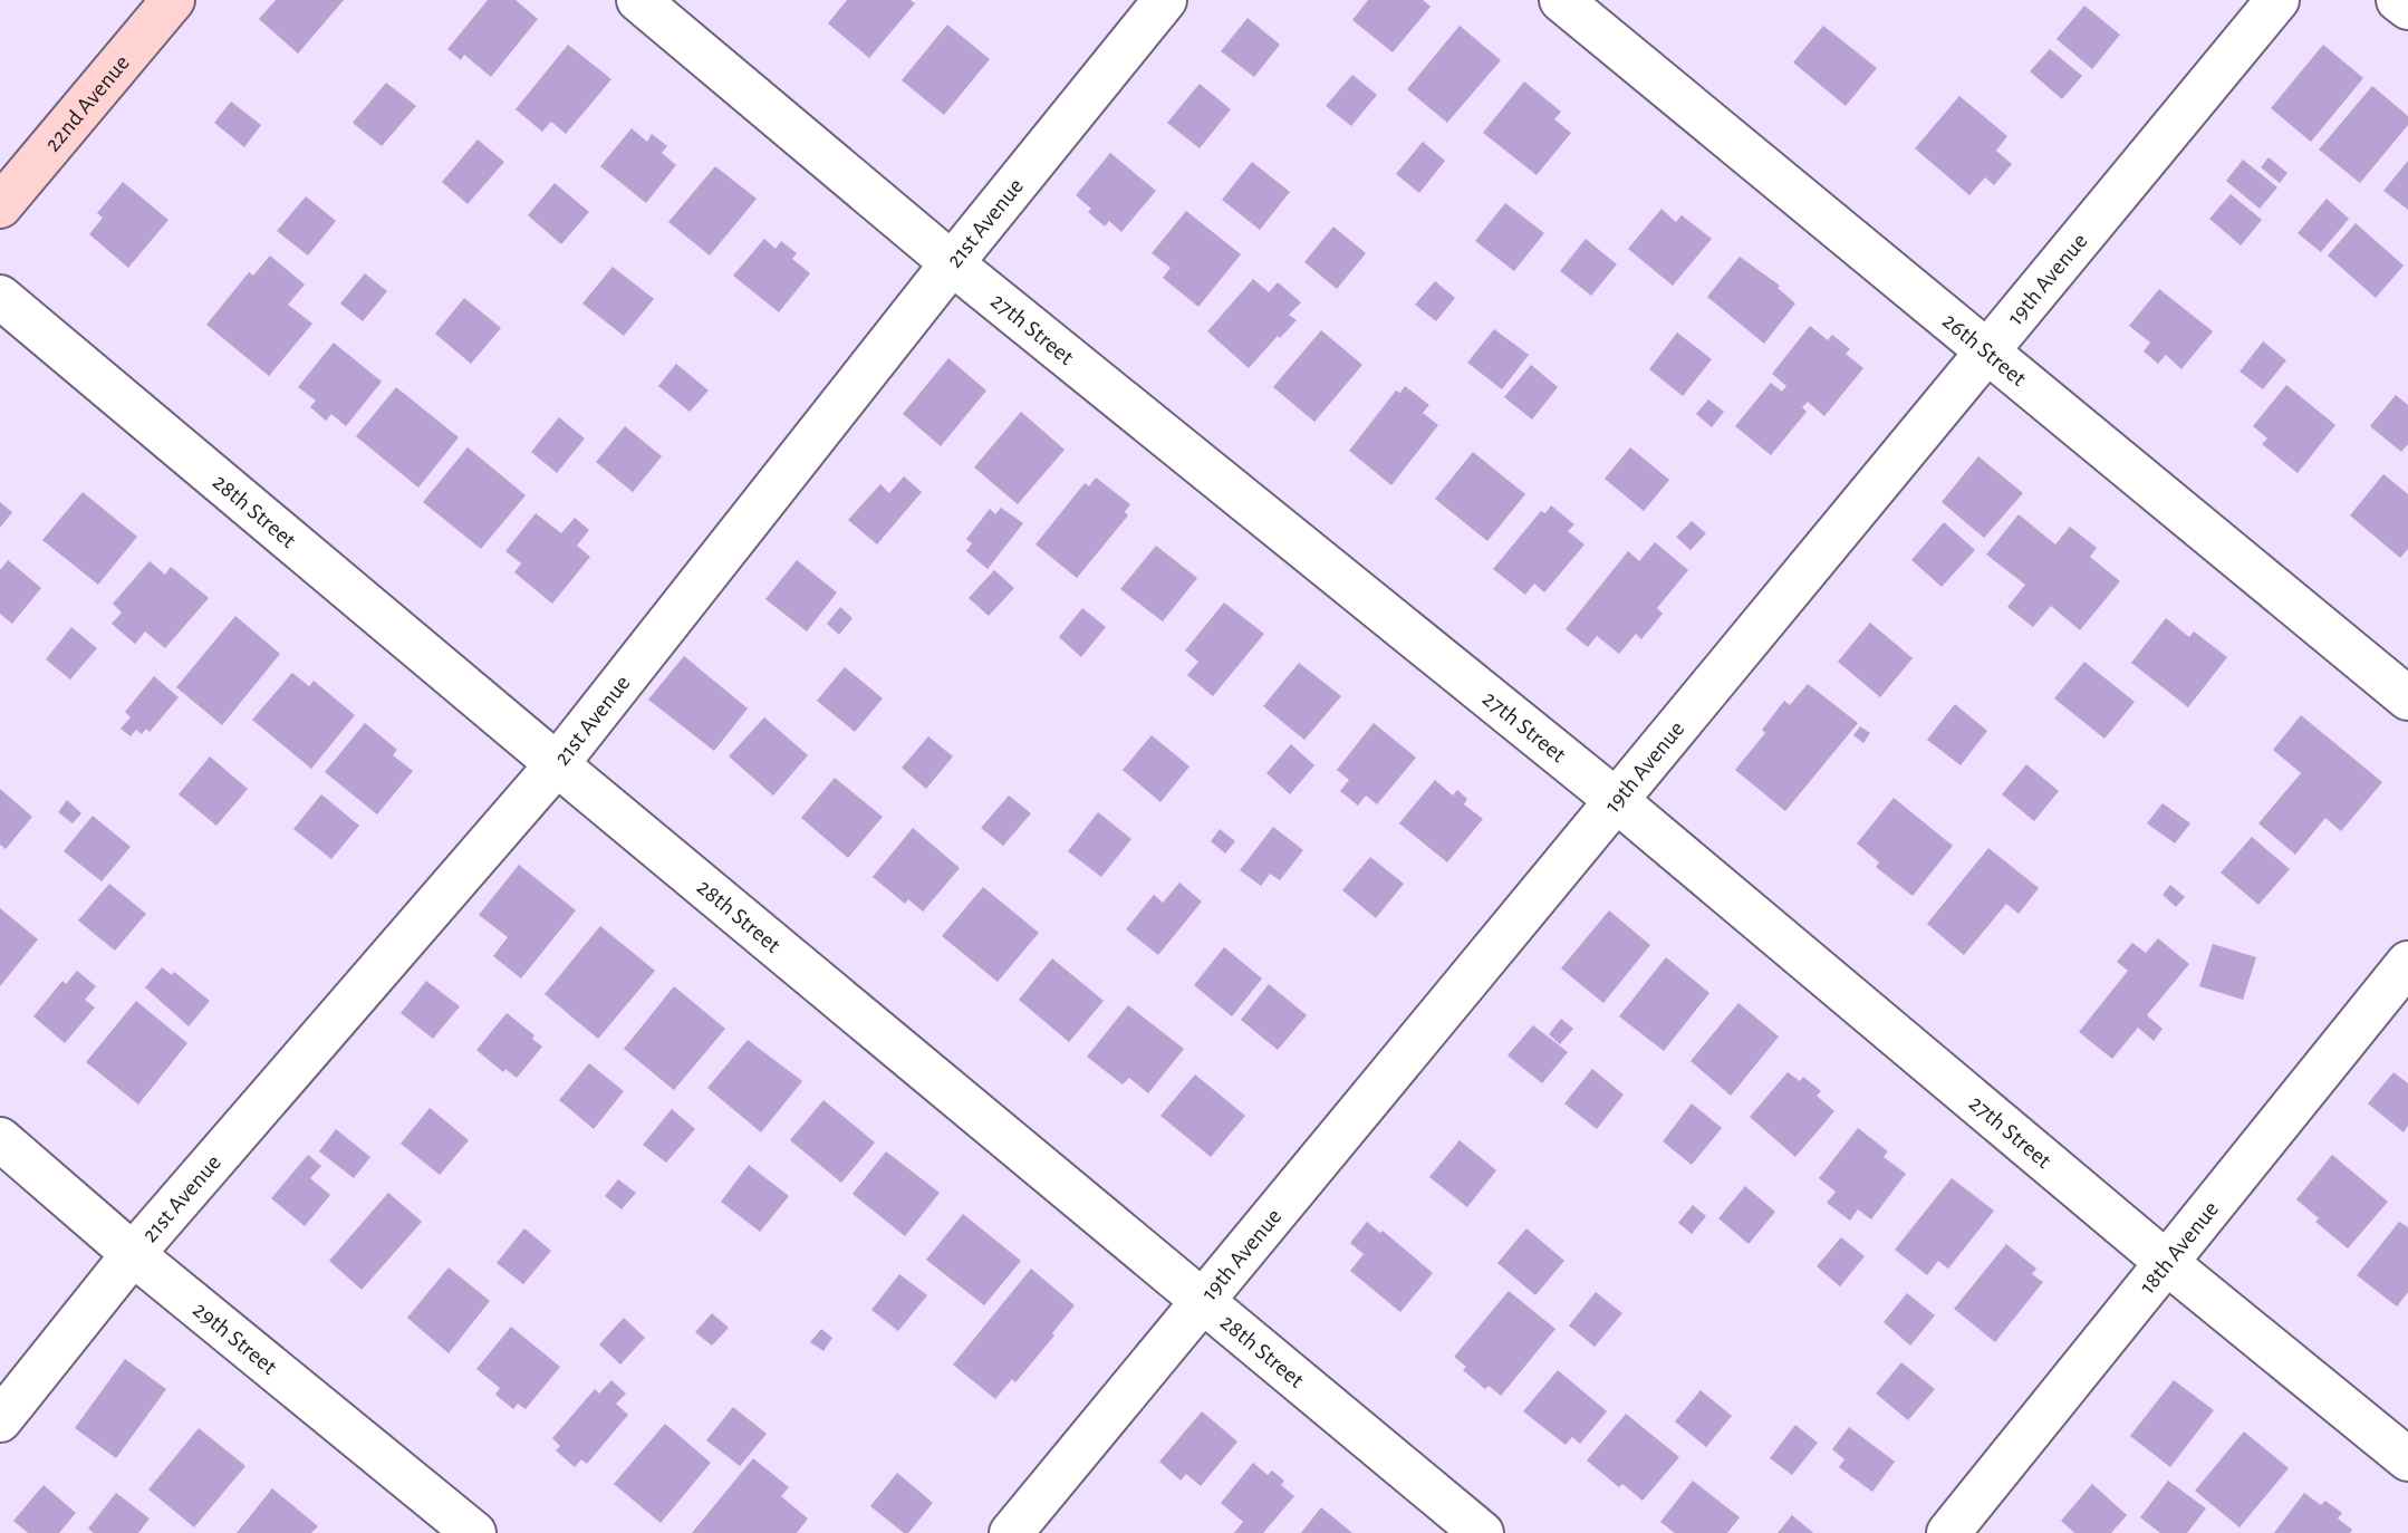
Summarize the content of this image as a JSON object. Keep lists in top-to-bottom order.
{
  "streets": {
    "street": [
      "22nd Avenue",
      "21st Avenue",
      "19th Avenue",
      "27th Street",
      "26th Street",
      "28th Street",
      "18th Avenue",
      "29th Street"
    ]
  },
  "crossings": [
    ["21st Avenue", "27th Street"],
    ["21st Avenue", "28th Street"],
    ["21st Avenue", "29th Street"],
    ["19th Avenue", "27th Street"],
    ["19th Avenue", "26th Street"],
    ["19th Avenue", "28th Street"],
    ["27th Street", "18th Avenue"]
  ]
}
